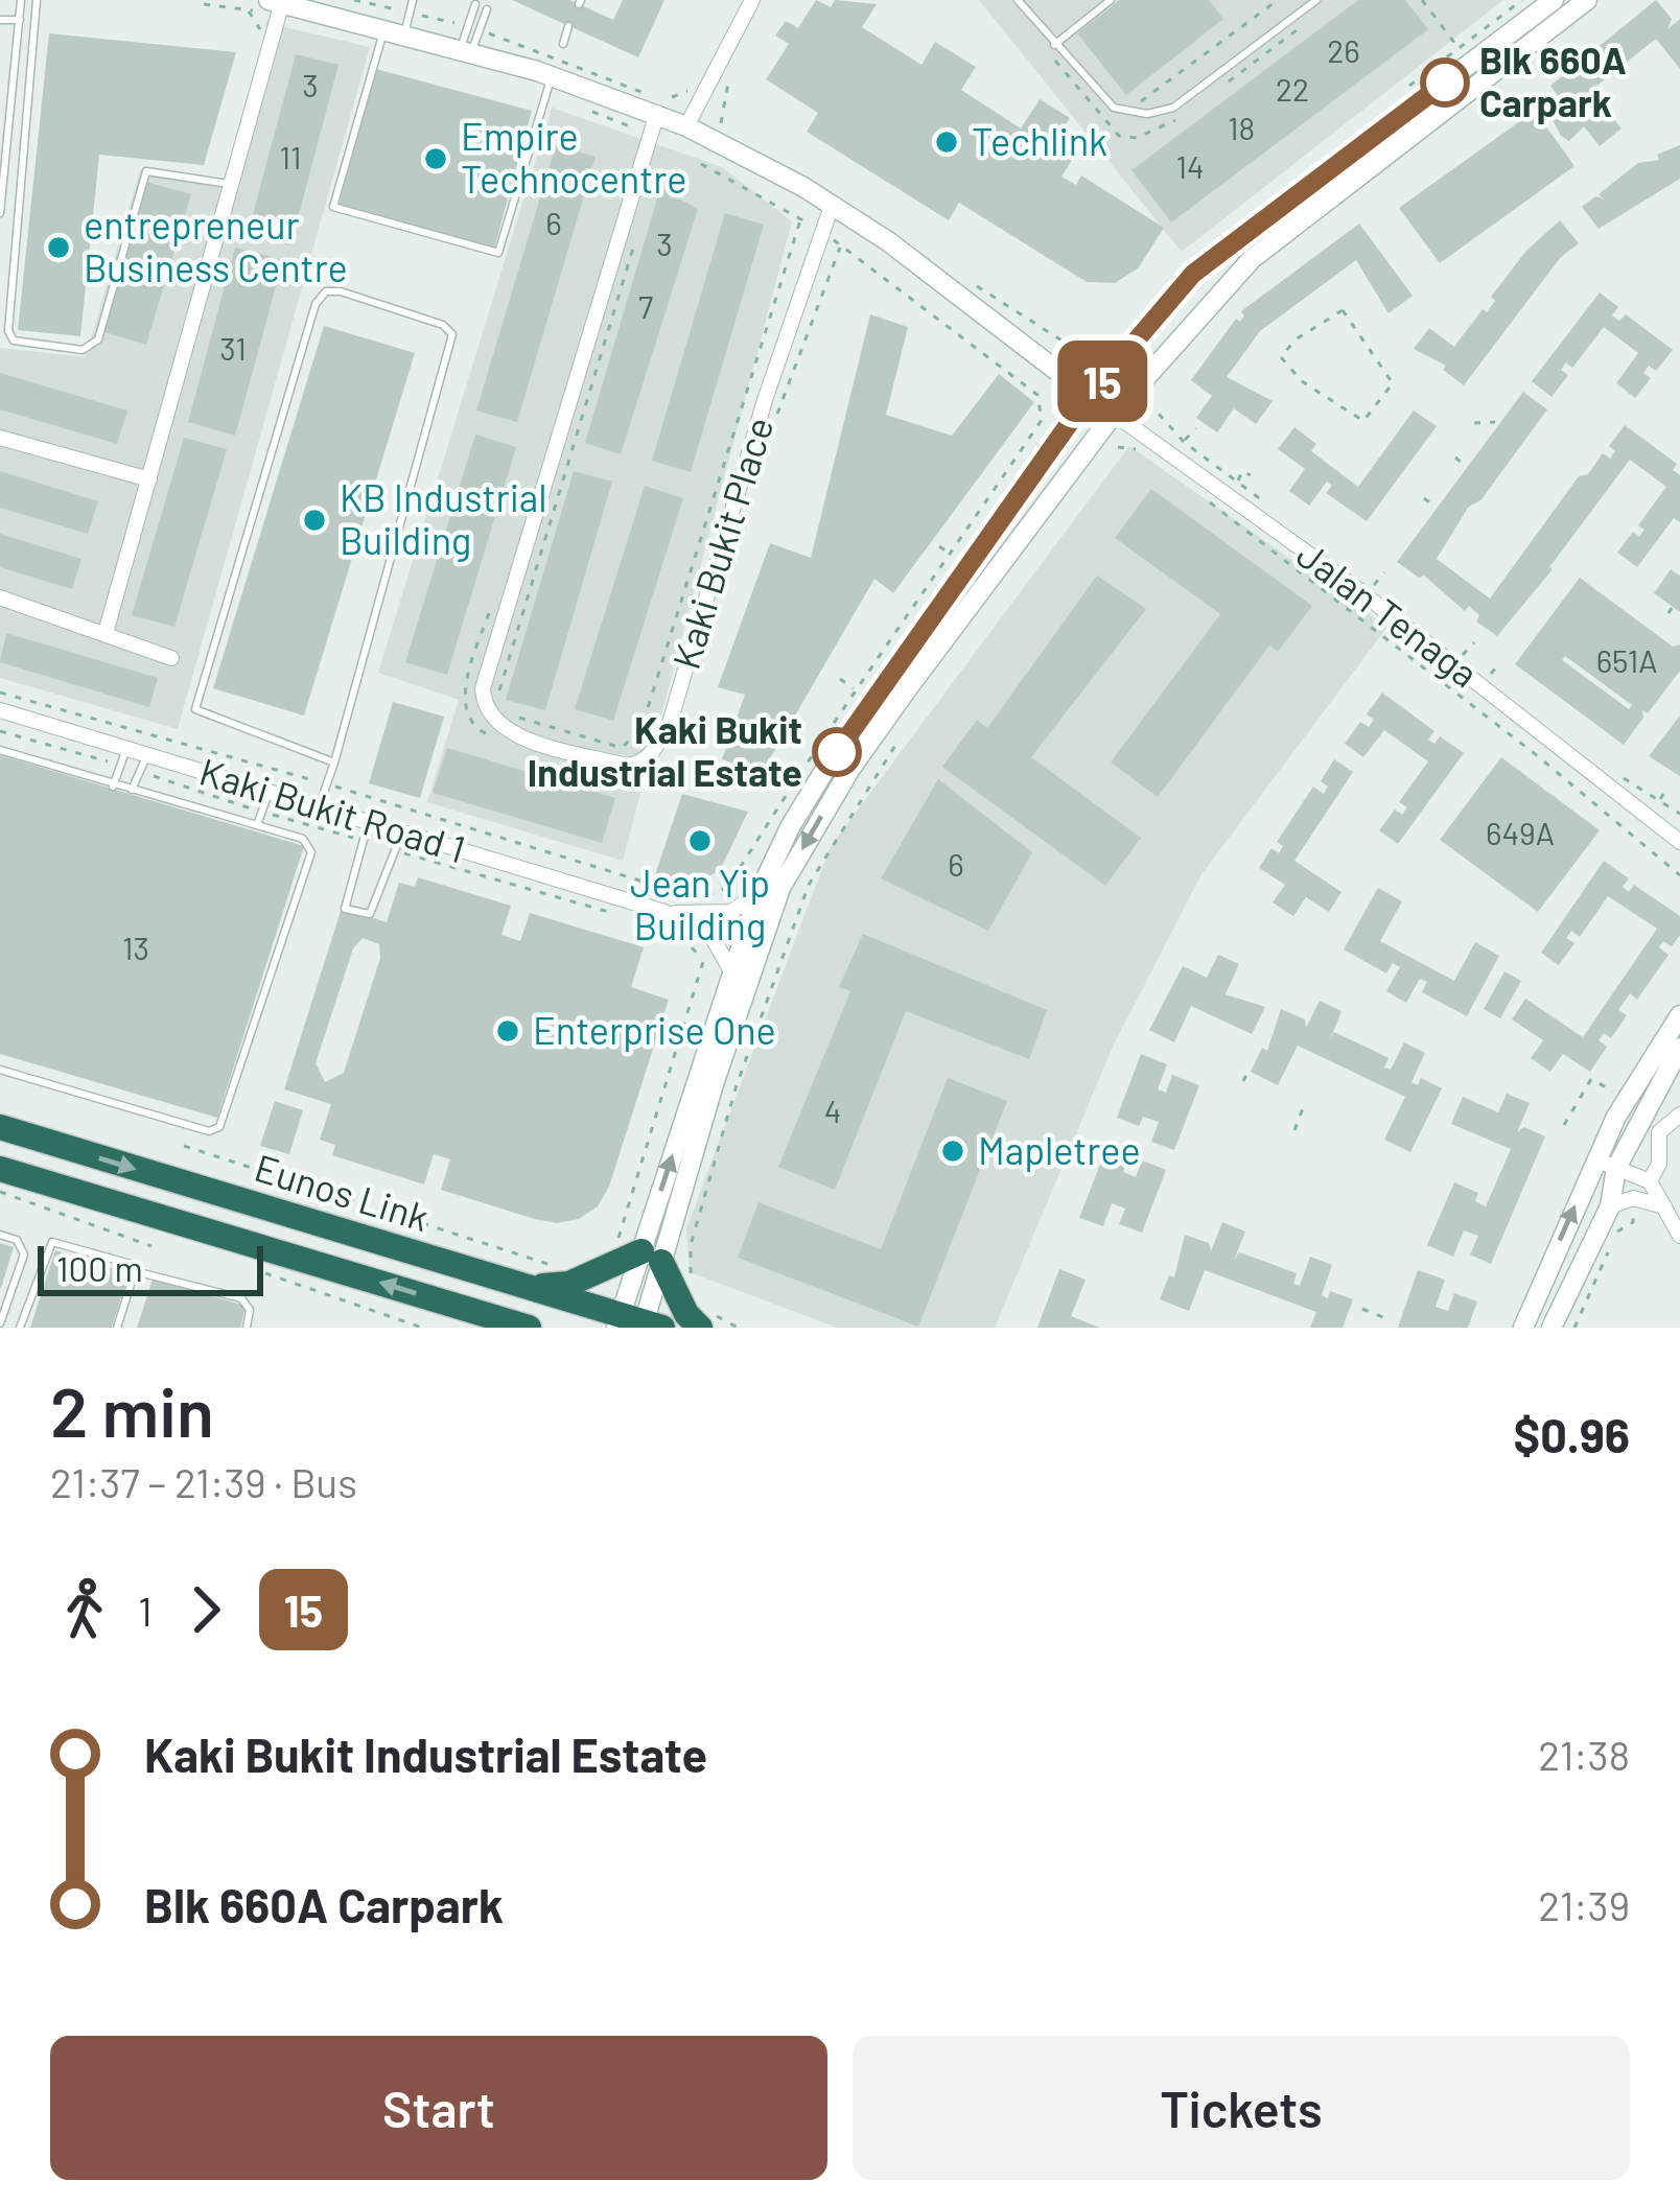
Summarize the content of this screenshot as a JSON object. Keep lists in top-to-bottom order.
{
  "streets": {
    "highway": ["Eunos Link"],
    "main road": ["Jalan Tenaga"],
    "street": ["Kaki Bukit Place", "Kaki Bukit Road 1"]
  },
  "crossings": [
    ["Kaki Bukit Place", "Jalan Tenaga"]
  ],
  "places": [
    "Blk 660A Carpark",
    "Techlink",
    "Empire Technocentre",
    "entrepreneur Business Centre",
    "KB Industrial Building",
    "Kaki Bukit Industrial Estate",
    "Jean Yip Building",
    "Enterprise One",
    "Mapletree"
  ],
  "lines": ["bus line 15"],
  "house_numbers": [
    "26",
    "3",
    "22",
    "18",
    "11",
    "14",
    "6",
    "3",
    "7",
    "31",
    "651A",
    "649A",
    "6",
    "13",
    "4"
  ],
  "scale_bar": "100 m",
  "page": {
    "on_map": "15",
    "scale": "100 m",
    "heading": ["2 min", "21:37 – 21:39 · Bus", "$0.96"],
    "legs": ["1", "15"],
    "list": [
      {
        "name": "Kaki Bukit Industrial Estate",
        "value": "21:38"
      },
      {
        "name": "Blk 660A Carpark",
        "value": "21:39"
      }
    ],
    "buttons": ["Start", "Tickets"]
  }
}
